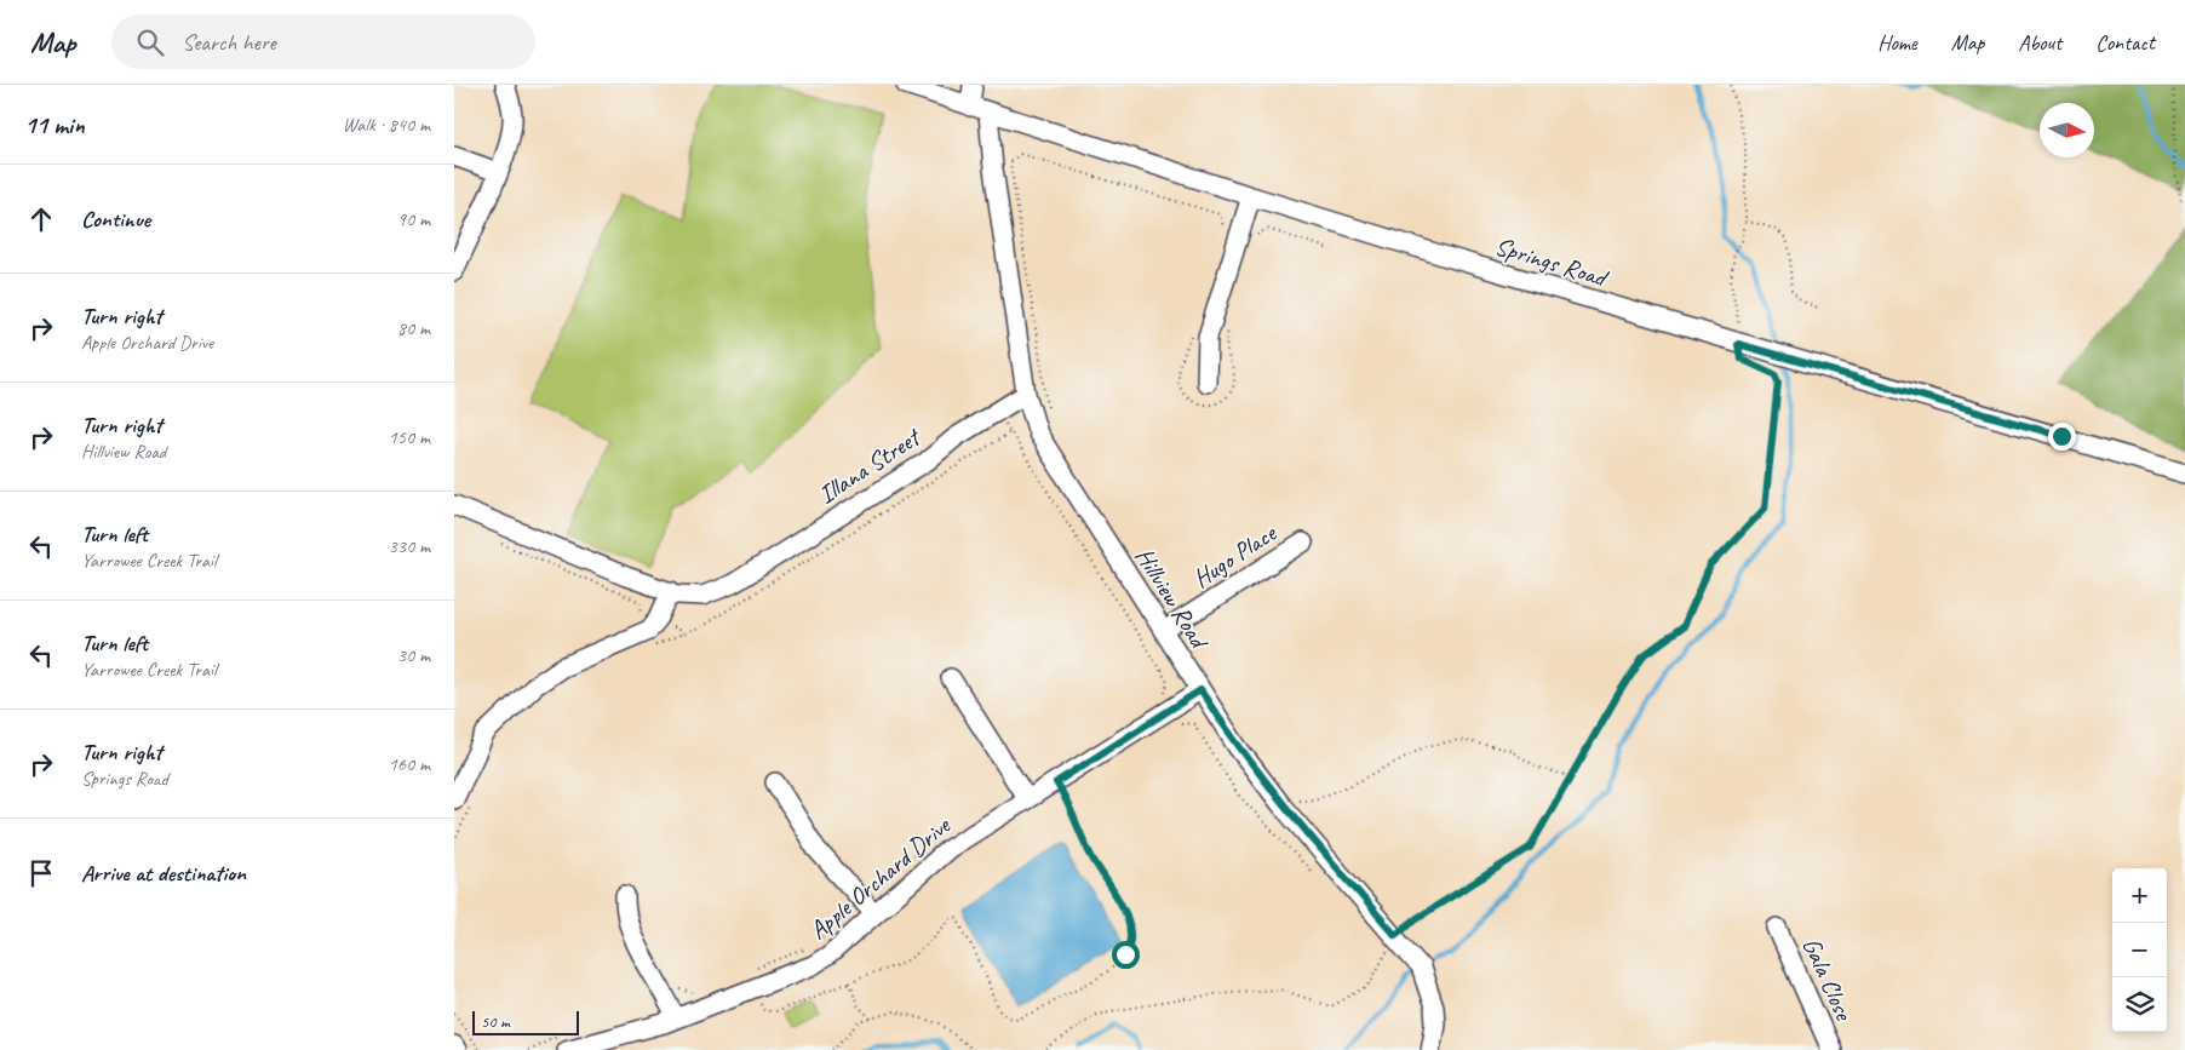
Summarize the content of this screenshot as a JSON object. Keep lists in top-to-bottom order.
{
  "streets": {
    "street": [
      "Springs Road",
      "Illana Street",
      "Hugo Place",
      "Hillview Road",
      "Apple Orchard Drive",
      "Gala Close"
    ]
  },
  "crossings": [
    ["Springs Road", "Hillview Road"],
    ["Illana Street", "Hillview Road"],
    ["Hugo Place", "Hillview Road"],
    ["Hillview Road", "Apple Orchard Drive"]
  ],
  "scale_bar": "50 m",
  "north": "right",
  "page": {
    "header": "Map",
    "search": "Search here",
    "nav": [
      "Home",
      "Map",
      "About",
      "Contact"
    ],
    "heading": ["11 min", "Walk · 840 m"],
    "list": [
      ["Continue", "90 m"],
      ["Turn right", "Apple Orchard Drive", "80 m"],
      ["Turn right", "Hillview Road", "150 m"],
      ["Turn left", "Yarrowee Creek Trail", "330 m"],
      ["Turn left", "Yarrowee Creek Trail", "30 m"],
      ["Turn right", "Springs Road", "160 m"],
      "Arrive at destination"
    ],
    "map_buttons": ["+", "−"],
    "scale": "50 m"
  }
}
